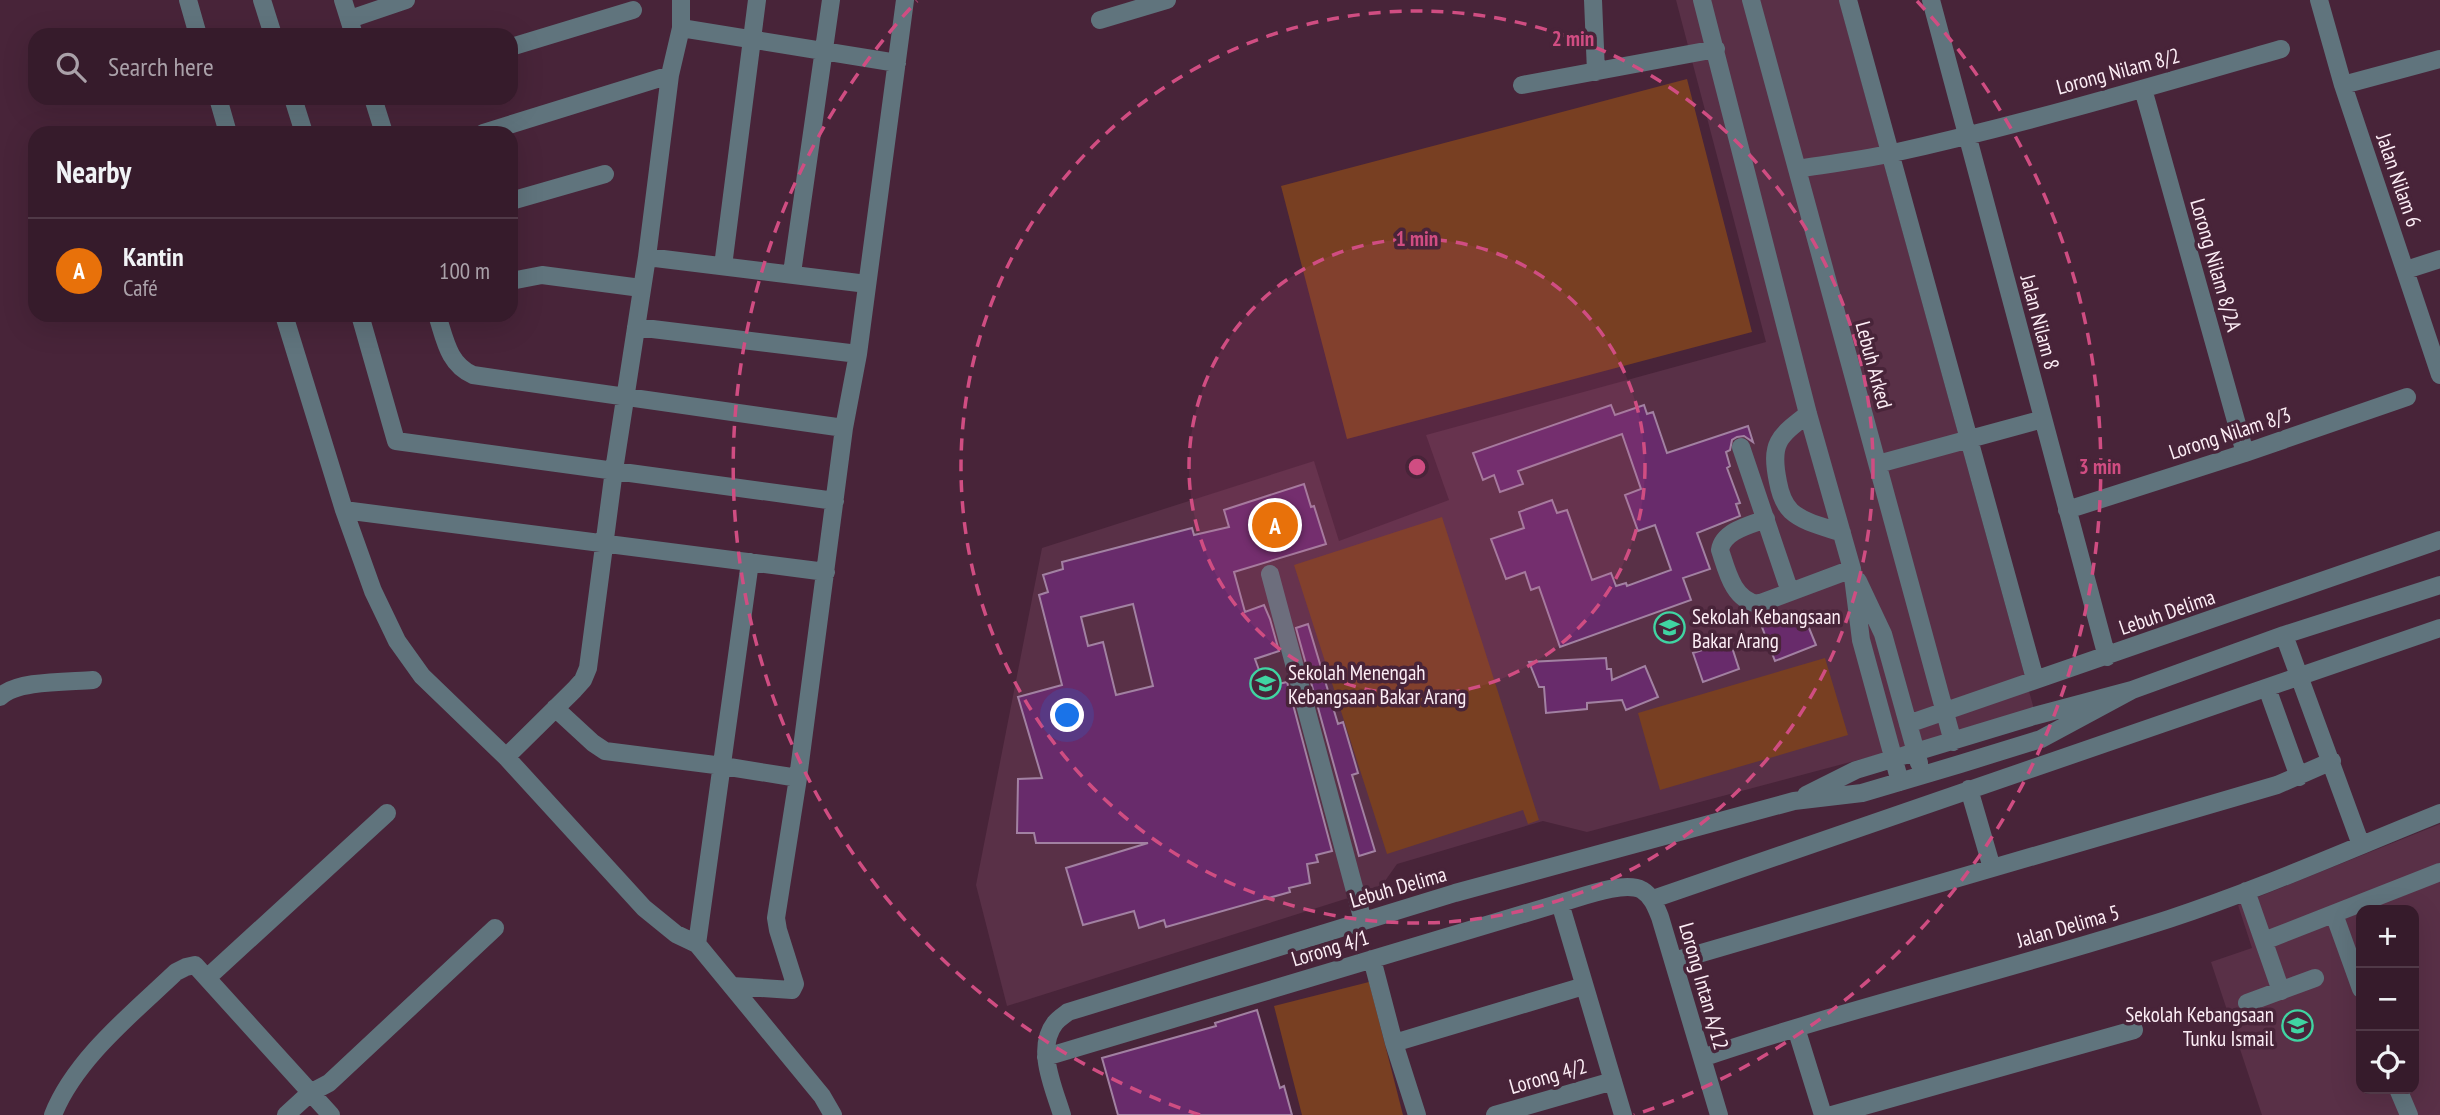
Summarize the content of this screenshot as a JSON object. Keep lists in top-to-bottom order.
{
  "streets": {
    "street": [
      "Lorong Nilam 8/2",
      "Jalan Nilam 6",
      "Lorong Nilam 8/2A",
      "Jalan Nilam 8",
      "Lebuh Arked",
      "Lorong Nilam 8/3",
      "Lebuh Delima",
      "Jalan Delima 5",
      "Lorong 4/1",
      "Lorong Intan A/12",
      "Lorong 4/2"
    ]
  },
  "crossings": [
    ["Lorong Nilam 8/2", "Lorong Nilam 8/2A"],
    ["Lorong Nilam 8/2", "Jalan Nilam 8"],
    ["Lorong Nilam 8/2", "Lebuh Arked"],
    ["Lorong Nilam 8/2A", "Lorong Nilam 8/3"],
    ["Jalan Nilam 8", "Lorong Nilam 8/3"],
    ["Jalan Nilam 8", "Lebuh Delima"],
    ["Lebuh Arked", "Lebuh Delima"],
    ["Lebuh Delima", "Lorong 4/1"],
    ["Jalan Delima 5", "Lorong Intan A/12"],
    ["Lorong 4/1", "Lorong Intan A/12"]
  ],
  "places": {
    "school or university": ["Sekolah Kebangsaan Bakar Arang", "Sekolah Menengah Kebangsaan Bakar Arang", "Sekolah Kebangsaan Tunku Ismail"]
  },
  "page": {
    "search": "Search here",
    "heading": "Nearby",
    "list": [
      {
        "mark": "A",
        "name": "Kantin",
        "note": "Café",
        "value": "100 m"
      }
    ],
    "pins": "A",
    "map_buttons": ["+", "−"]
  },
  "rings": ["2 min", "1 min", "3 min"]
}
